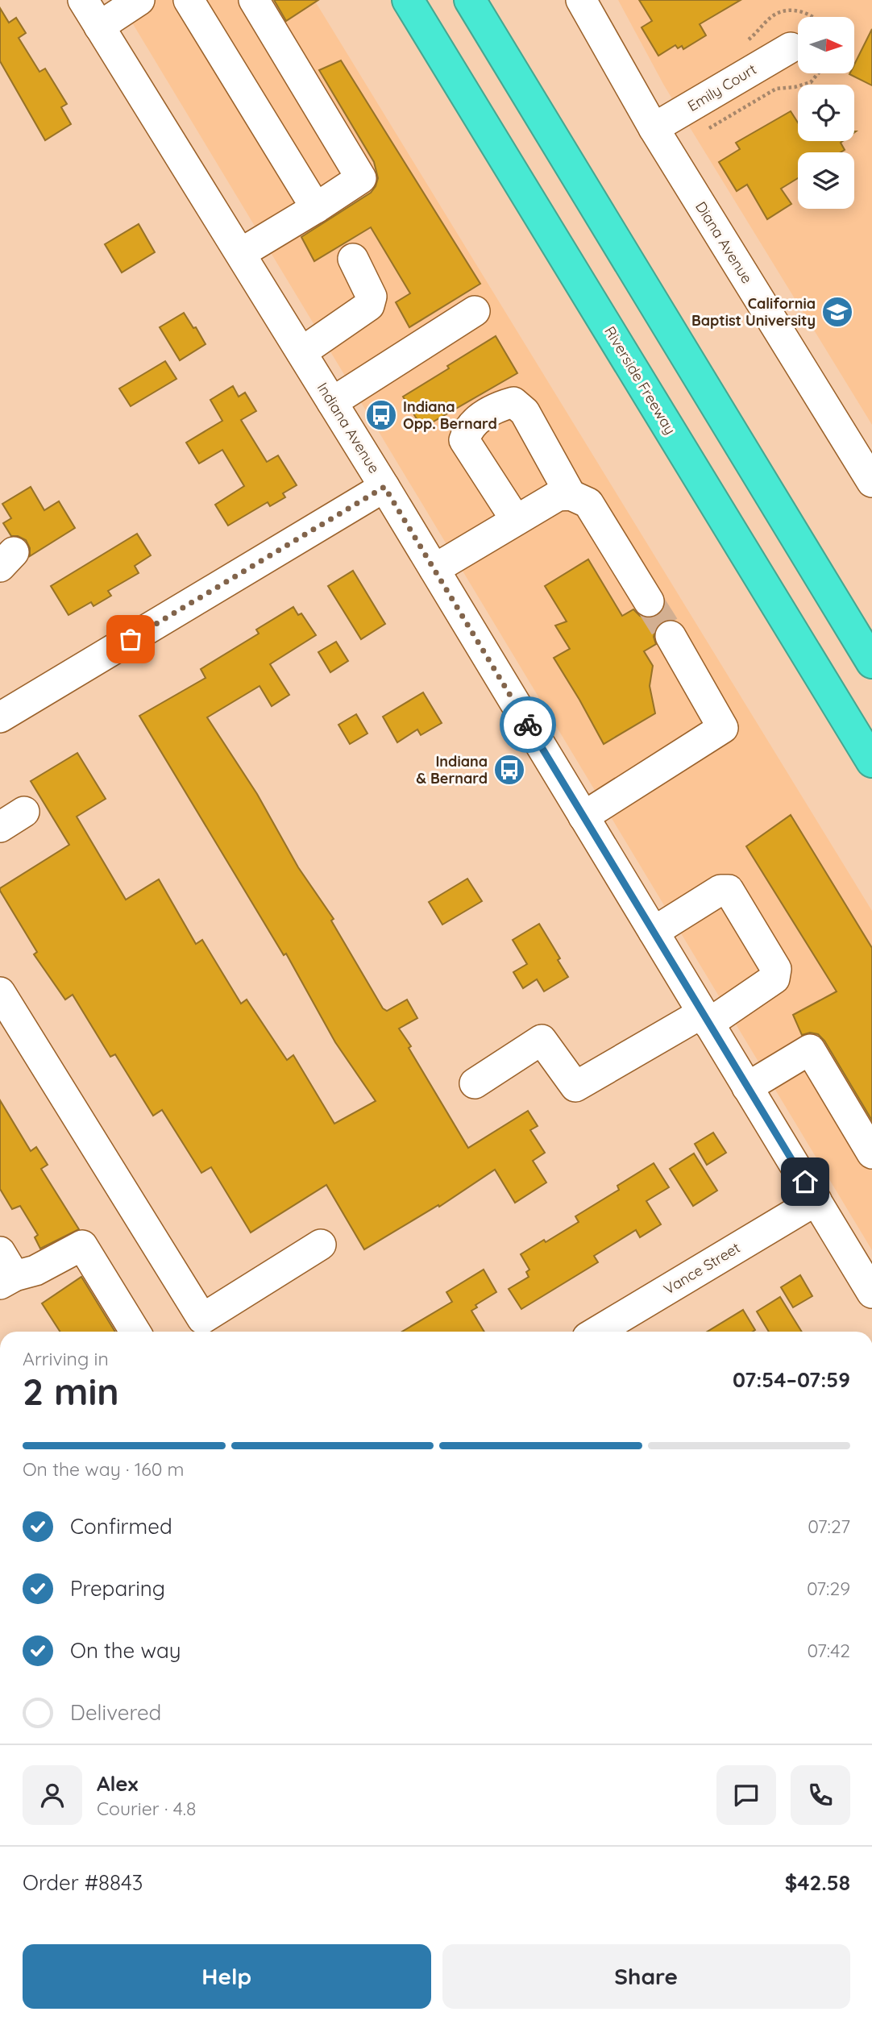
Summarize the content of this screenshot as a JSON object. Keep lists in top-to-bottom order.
{
  "streets": {
    "highway": ["Riverside Freeway"],
    "street": [
      "Emily Court",
      "Diana Avenue",
      "Indiana Avenue",
      "Vance Street"
    ]
  },
  "crossings": [
    ["Emily Court", "Diana Avenue"],
    ["Indiana Avenue", "Vance Street"]
  ],
  "places": {
    "school or university": ["California Baptist University"],
    "bus stop": ["Indiana Opp. Bernard", "Indiana & Bernard"]
  },
  "north": "right",
  "page": {
    "heading": ["2 min", "Arriving in", "07:54–07:59"],
    "panel": [
      "Alex",
      "Courier · 4.8",
      "Order #8843",
      "$42.58"
    ],
    "bar": "On the way · 160 m",
    "list": [
      ["Confirmed", "07:27"],
      ["Preparing", "07:29"],
      ["On the way", "07:42"],
      "Delivered"
    ],
    "buttons": ["Help", "Share"]
  }
}
